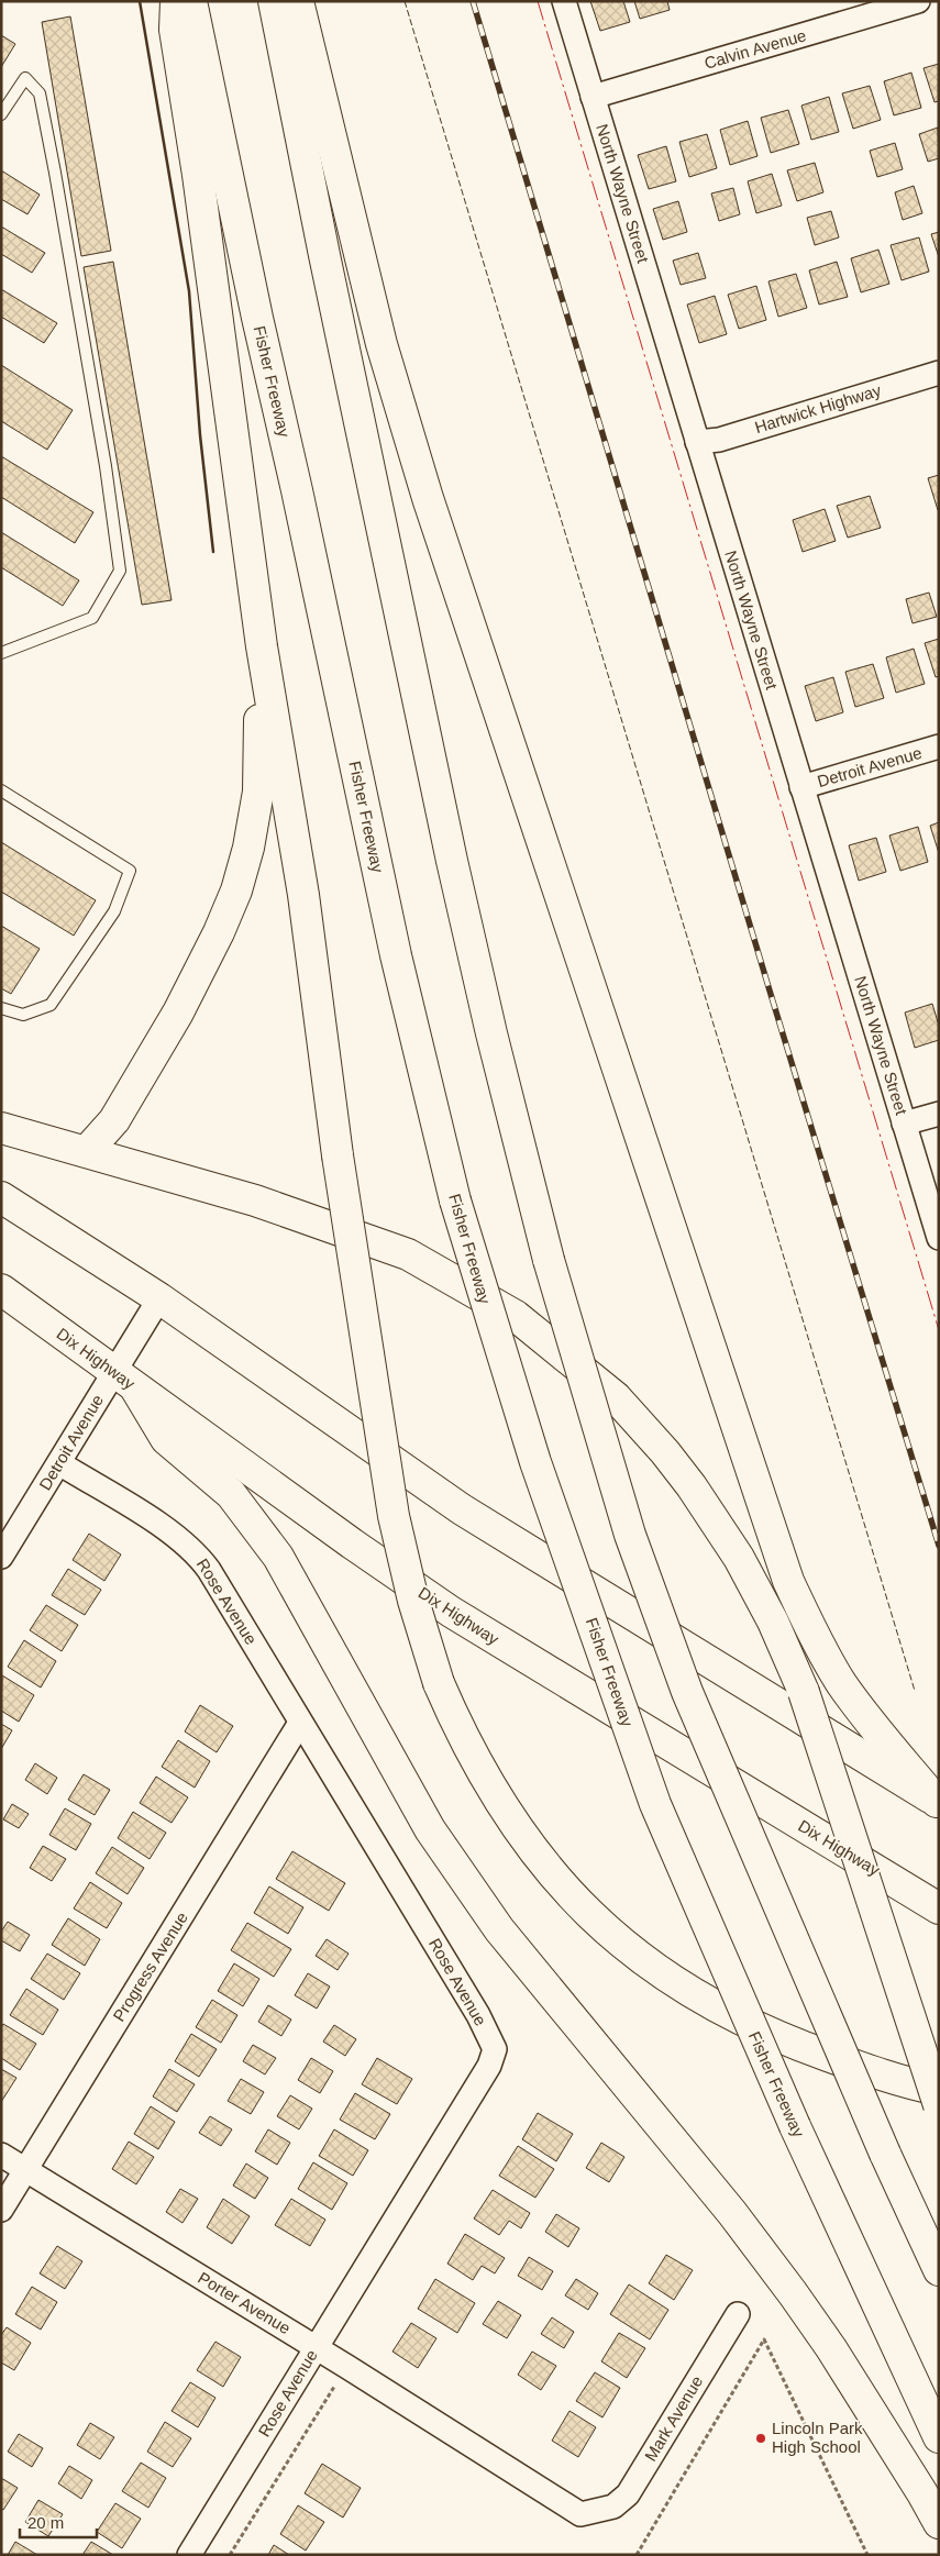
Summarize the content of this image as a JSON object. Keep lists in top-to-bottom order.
{
  "streets": {
    "main road": ["Fisher Freeway", "Dix Highway"],
    "street": [
      "Calvin Avenue",
      "North Wayne Street",
      "Hartwick Highway",
      "Detroit Avenue",
      "Rose Avenue",
      "Progress Avenue",
      "Porter Avenue",
      "Mark Avenue"
    ]
  },
  "crossings": [
    ["Calvin Avenue", "North Wayne Street"],
    ["North Wayne Street", "Hartwick Highway"],
    ["North Wayne Street", "Detroit Avenue"],
    ["Detroit Avenue", "Dix Highway"],
    ["Detroit Avenue", "Rose Avenue"],
    ["Rose Avenue", "Progress Avenue"],
    ["Rose Avenue", "Porter Avenue"],
    ["Progress Avenue", "Porter Avenue"],
    ["Porter Avenue", "Mark Avenue"]
  ],
  "places": ["Lincoln Park High School"],
  "scale_bar": "20 m"
}
